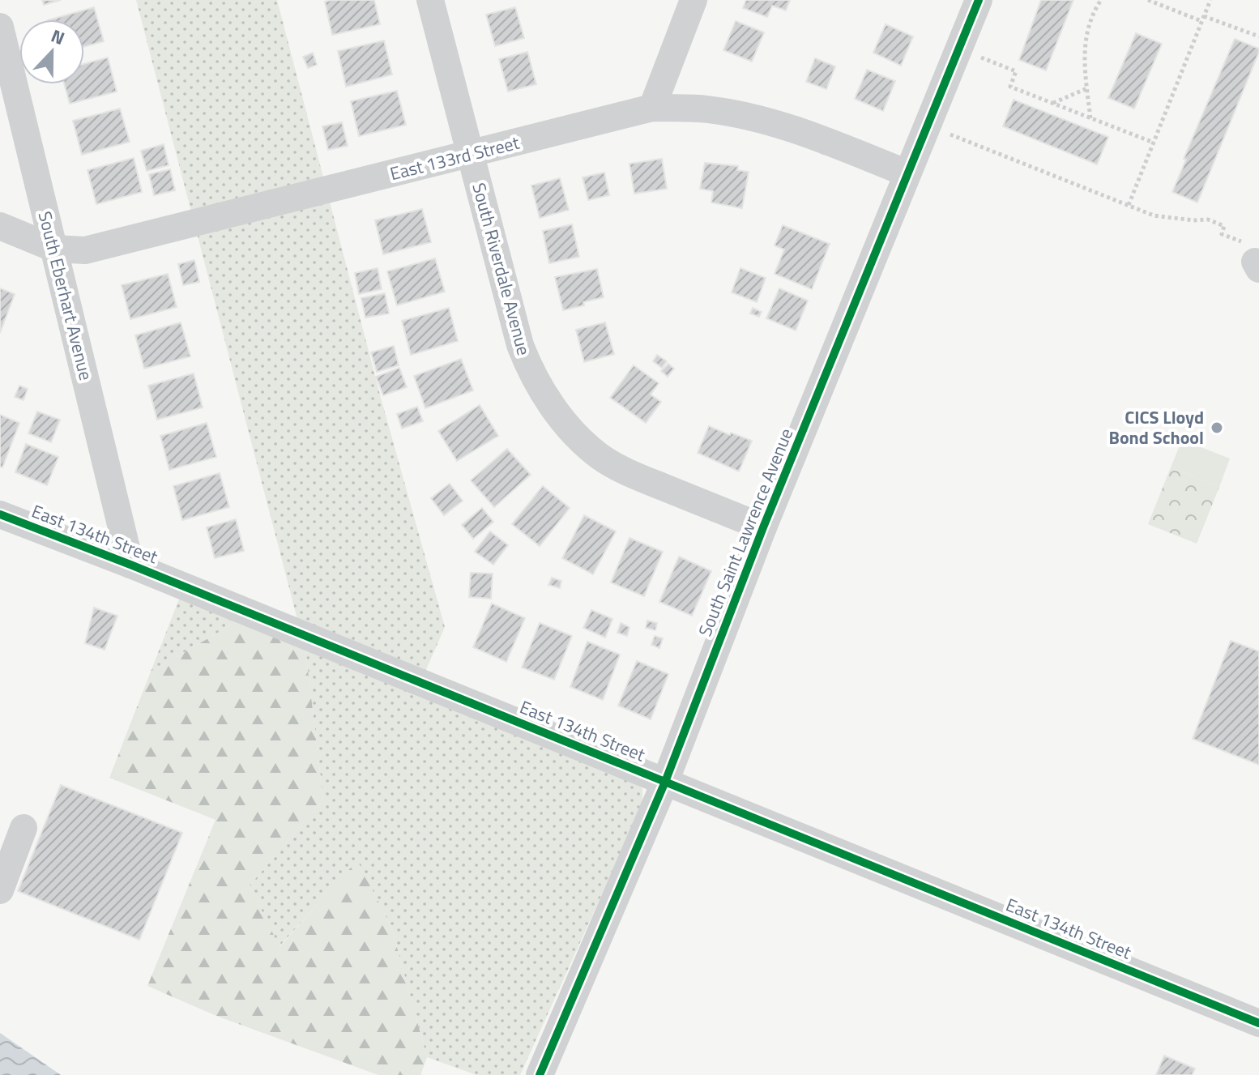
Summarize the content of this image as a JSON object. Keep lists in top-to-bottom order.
{
  "streets": {
    "street": [
      "East 133rd Street",
      "South Riverdale Avenue",
      "South Eberhart Avenue",
      "South Saint Lawrence Avenue",
      "East 134th Street"
    ]
  },
  "crossings": [
    ["East 133rd Street", "South Riverdale Avenue"],
    ["East 133rd Street", "South Eberhart Avenue"],
    ["East 133rd Street", "South Saint Lawrence Avenue"],
    ["South Riverdale Avenue", "South Saint Lawrence Avenue"],
    ["South Eberhart Avenue", "East 134th Street"],
    ["South Saint Lawrence Avenue", "East 134th Street"]
  ],
  "places": ["CICS Lloyd Bond School"],
  "north": "top"
}
